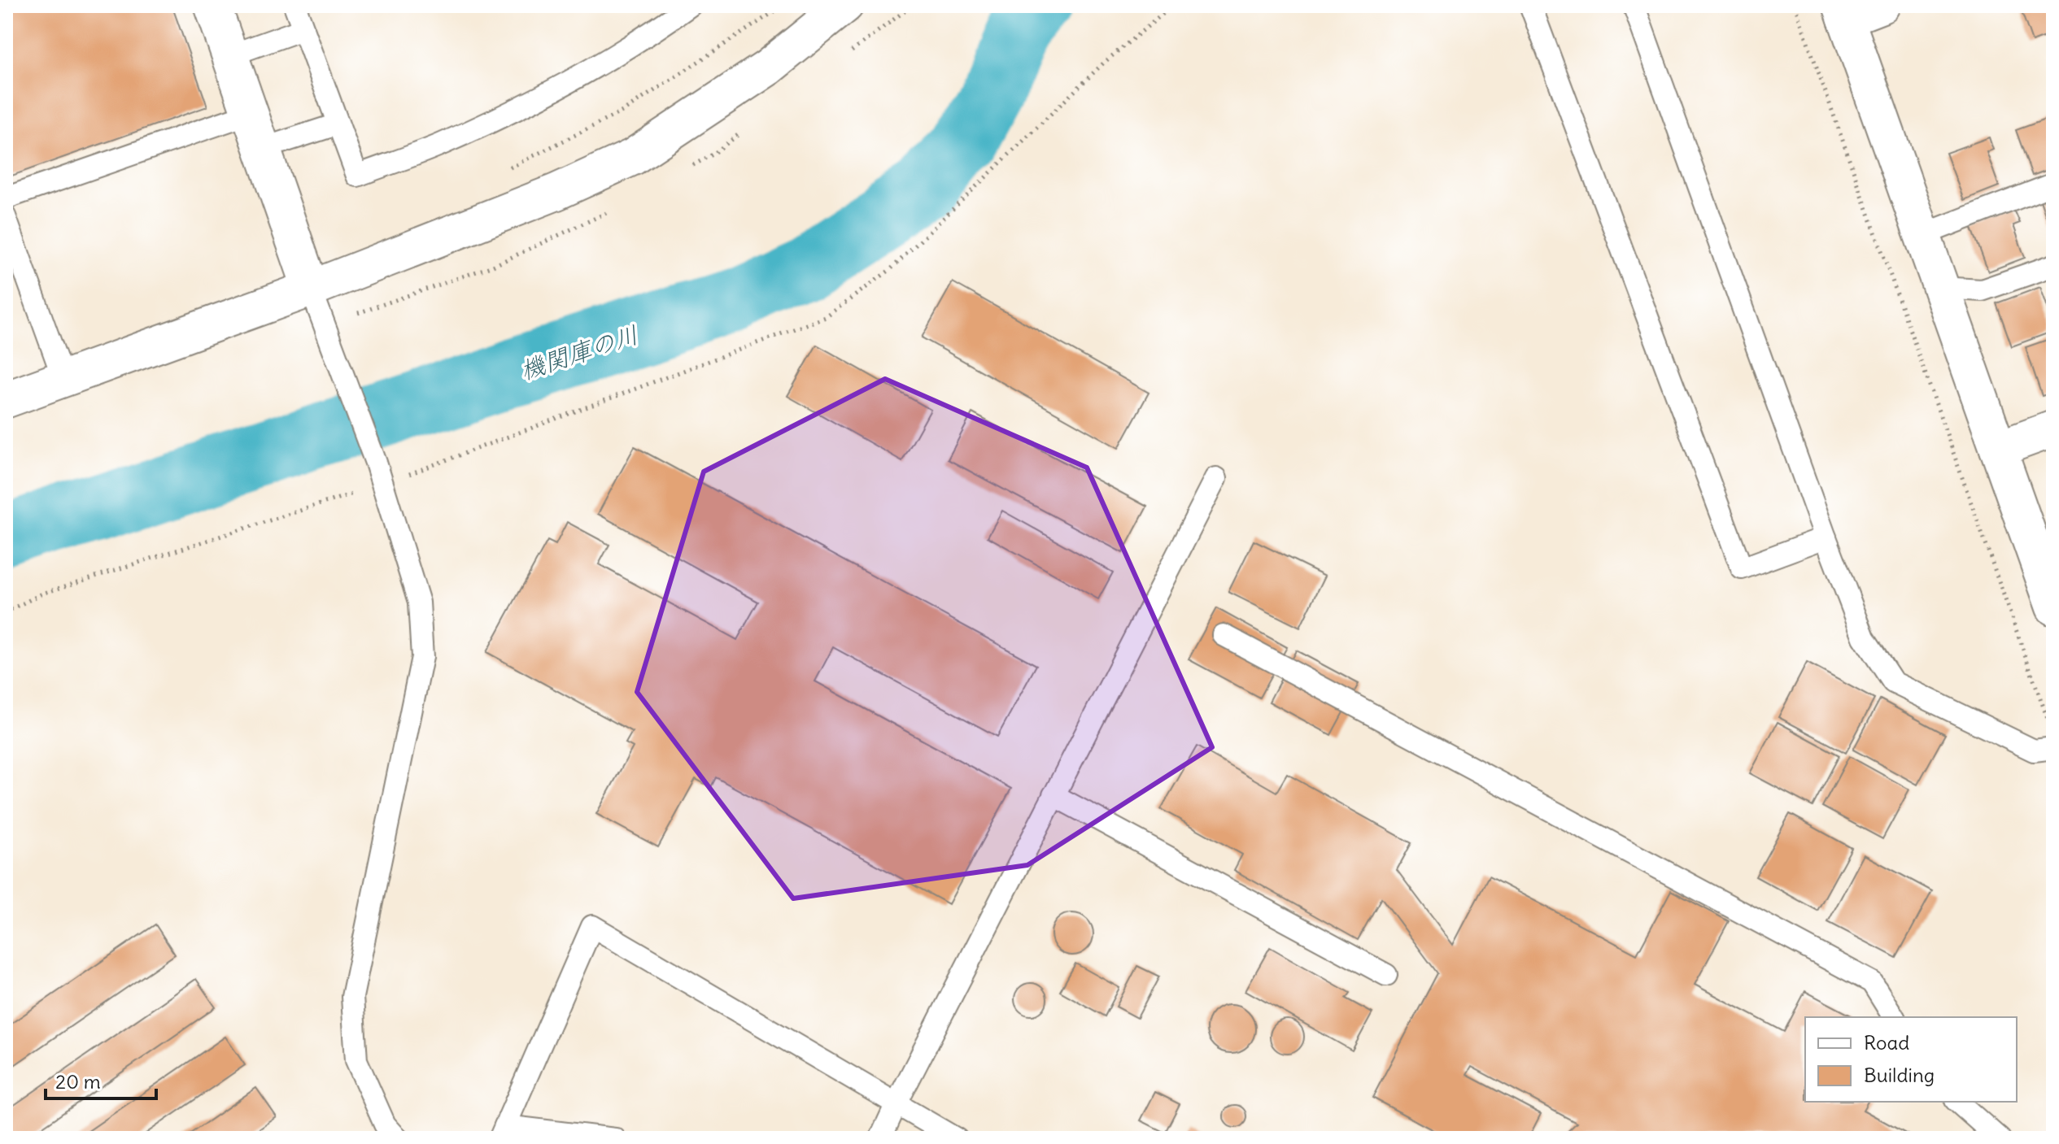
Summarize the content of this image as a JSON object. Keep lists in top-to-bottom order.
{
  "water": ["機関庫の川"],
  "legend": ["Road", "Building"],
  "scale_bar": "20 m"
}
